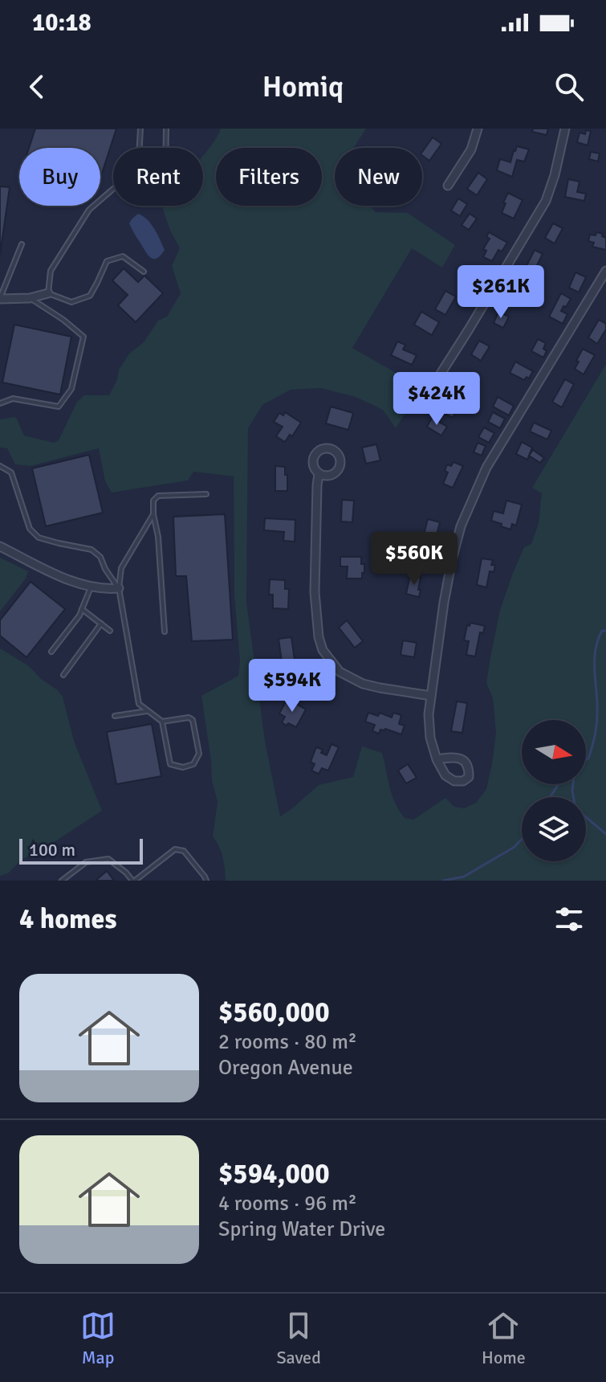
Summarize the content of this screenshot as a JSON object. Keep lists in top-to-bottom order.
{
  "scale_bar": "100 m",
  "north": "right",
  "page": {
    "status": "10:18",
    "header": "Homiq",
    "chip": [
      "Buy",
      "Rent",
      "Filters",
      "New"
    ],
    "price": [
      "$261K",
      "$424K",
      "$560K",
      "$594K"
    ],
    "scale": "100 m",
    "heading": "4 homes",
    "list": [
      {
        "name": "$560,000",
        "note": "2 rooms · 80 m² · Oregon Avenue"
      },
      {
        "name": "$594,000",
        "note": "4 rooms · 96 m² · Spring Water Drive"
      }
    ],
    "tabs": ["Map", "Saved", "Home"]
  }
}
